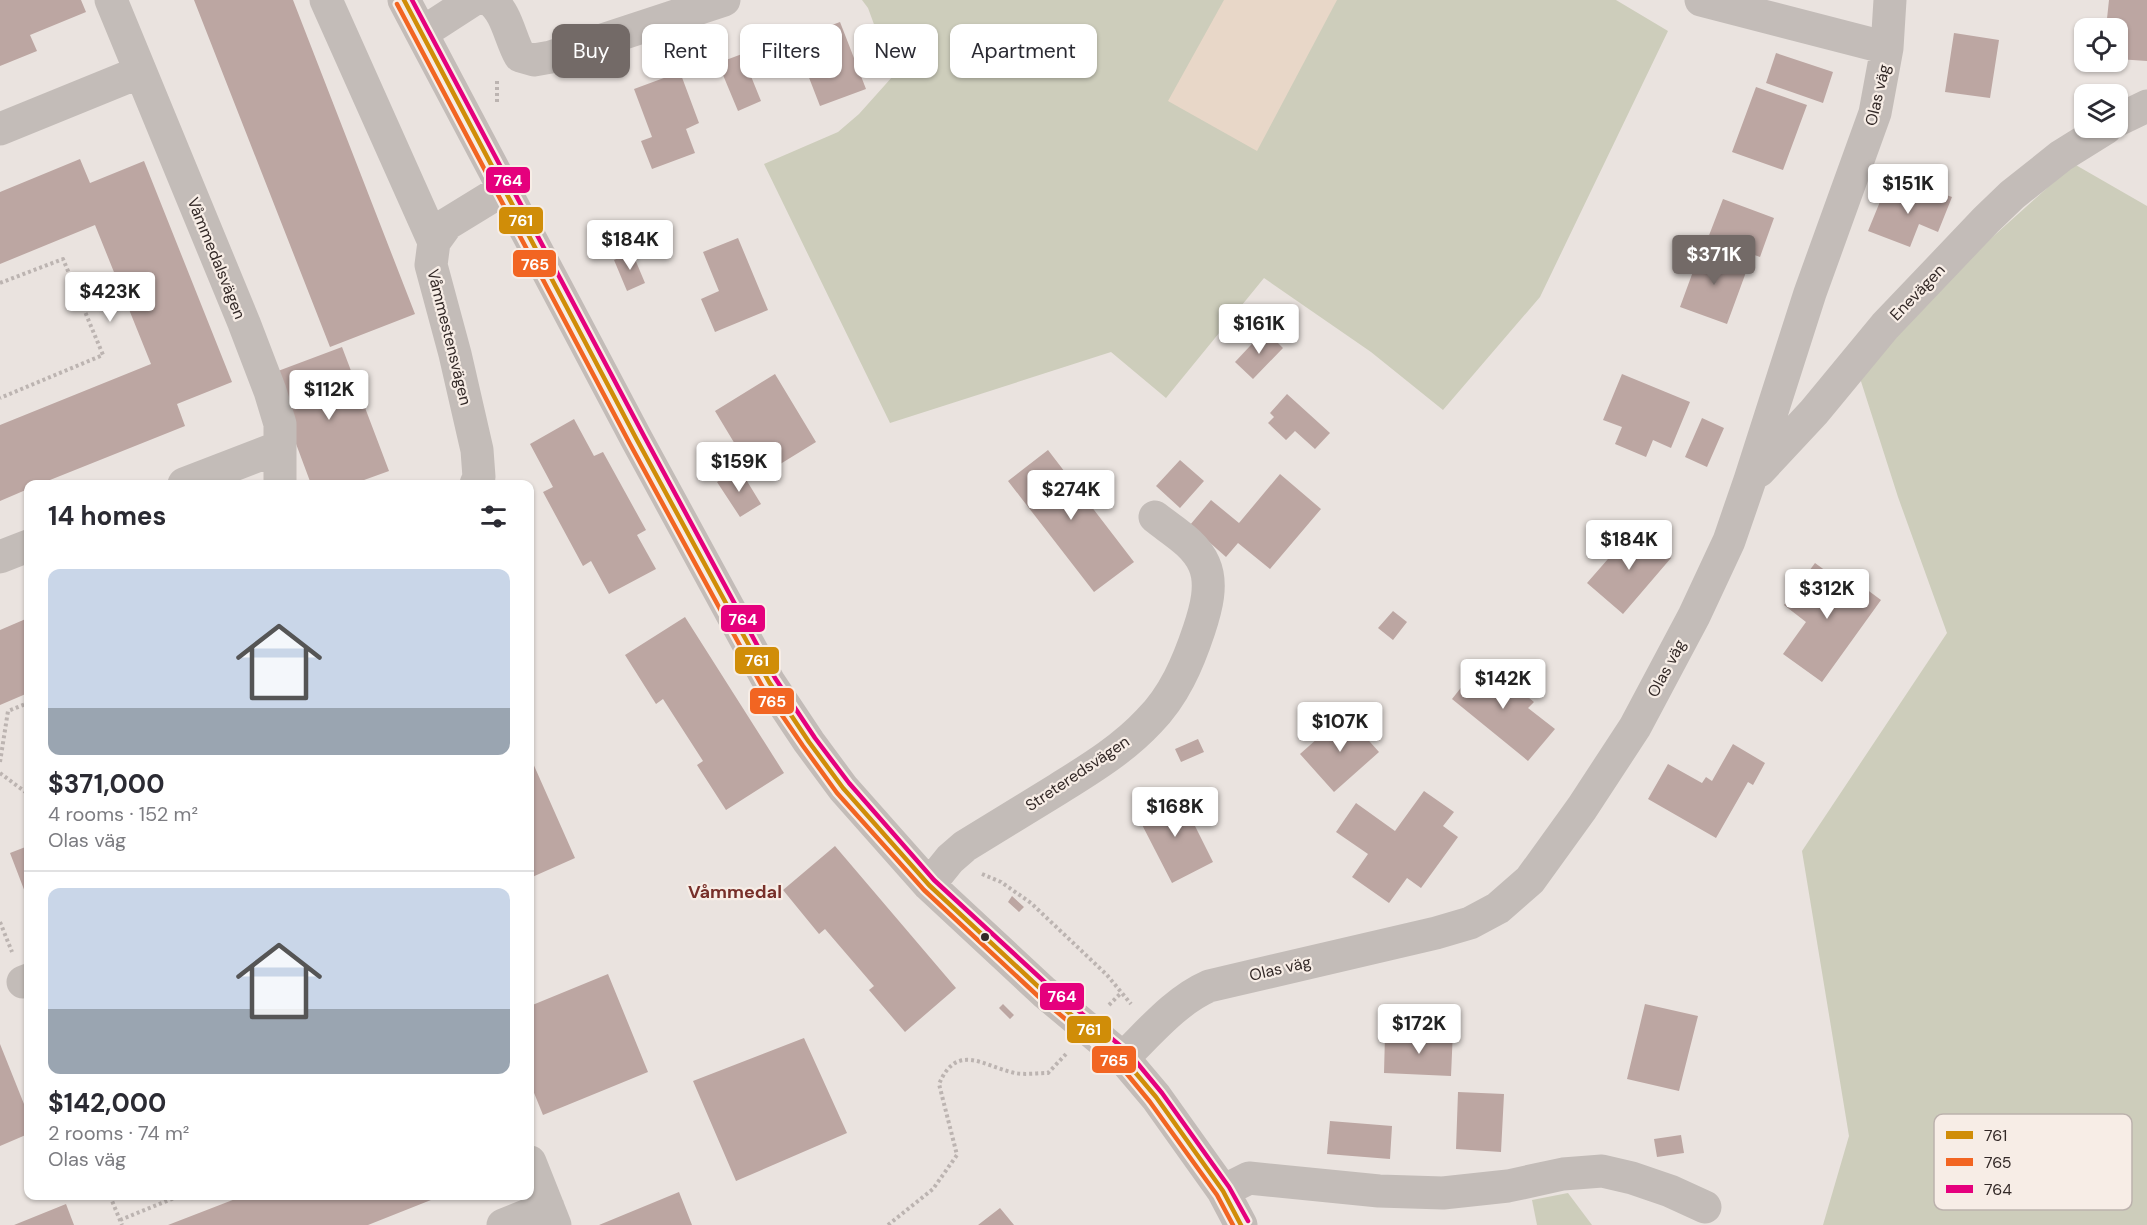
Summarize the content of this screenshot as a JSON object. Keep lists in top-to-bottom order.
{
  "streets": {
    "street": [
      "Olas väg",
      "Våmmedalsvägen",
      "Enevägen",
      "Våmmestensvägen",
      "Streteredsvägen"
    ]
  },
  "crossings": [
    ["Olas väg", "Enevägen"]
  ],
  "districts": ["Våmmedal"],
  "lines": ["transit line 761", "transit line 764", "transit line 765"],
  "legend": ["761", "765", "764"],
  "page": {
    "chip": [
      "Buy",
      "Rent",
      "Filters",
      "New",
      "Apartment"
    ],
    "price": [
      "$151K",
      "$184K",
      "$371K",
      "$423K",
      "$161K",
      "$112K",
      "$159K",
      "$274K",
      "$184K",
      "$312K",
      "$142K",
      "$107K",
      "$168K",
      "$172K"
    ],
    "heading": "14 homes",
    "list": [
      {
        "name": "$371,000",
        "note": "4 rooms · 152 m² · Olas väg"
      },
      {
        "name": "$142,000",
        "note": "2 rooms · 74 m² · Olas väg"
      }
    ]
  }
}
